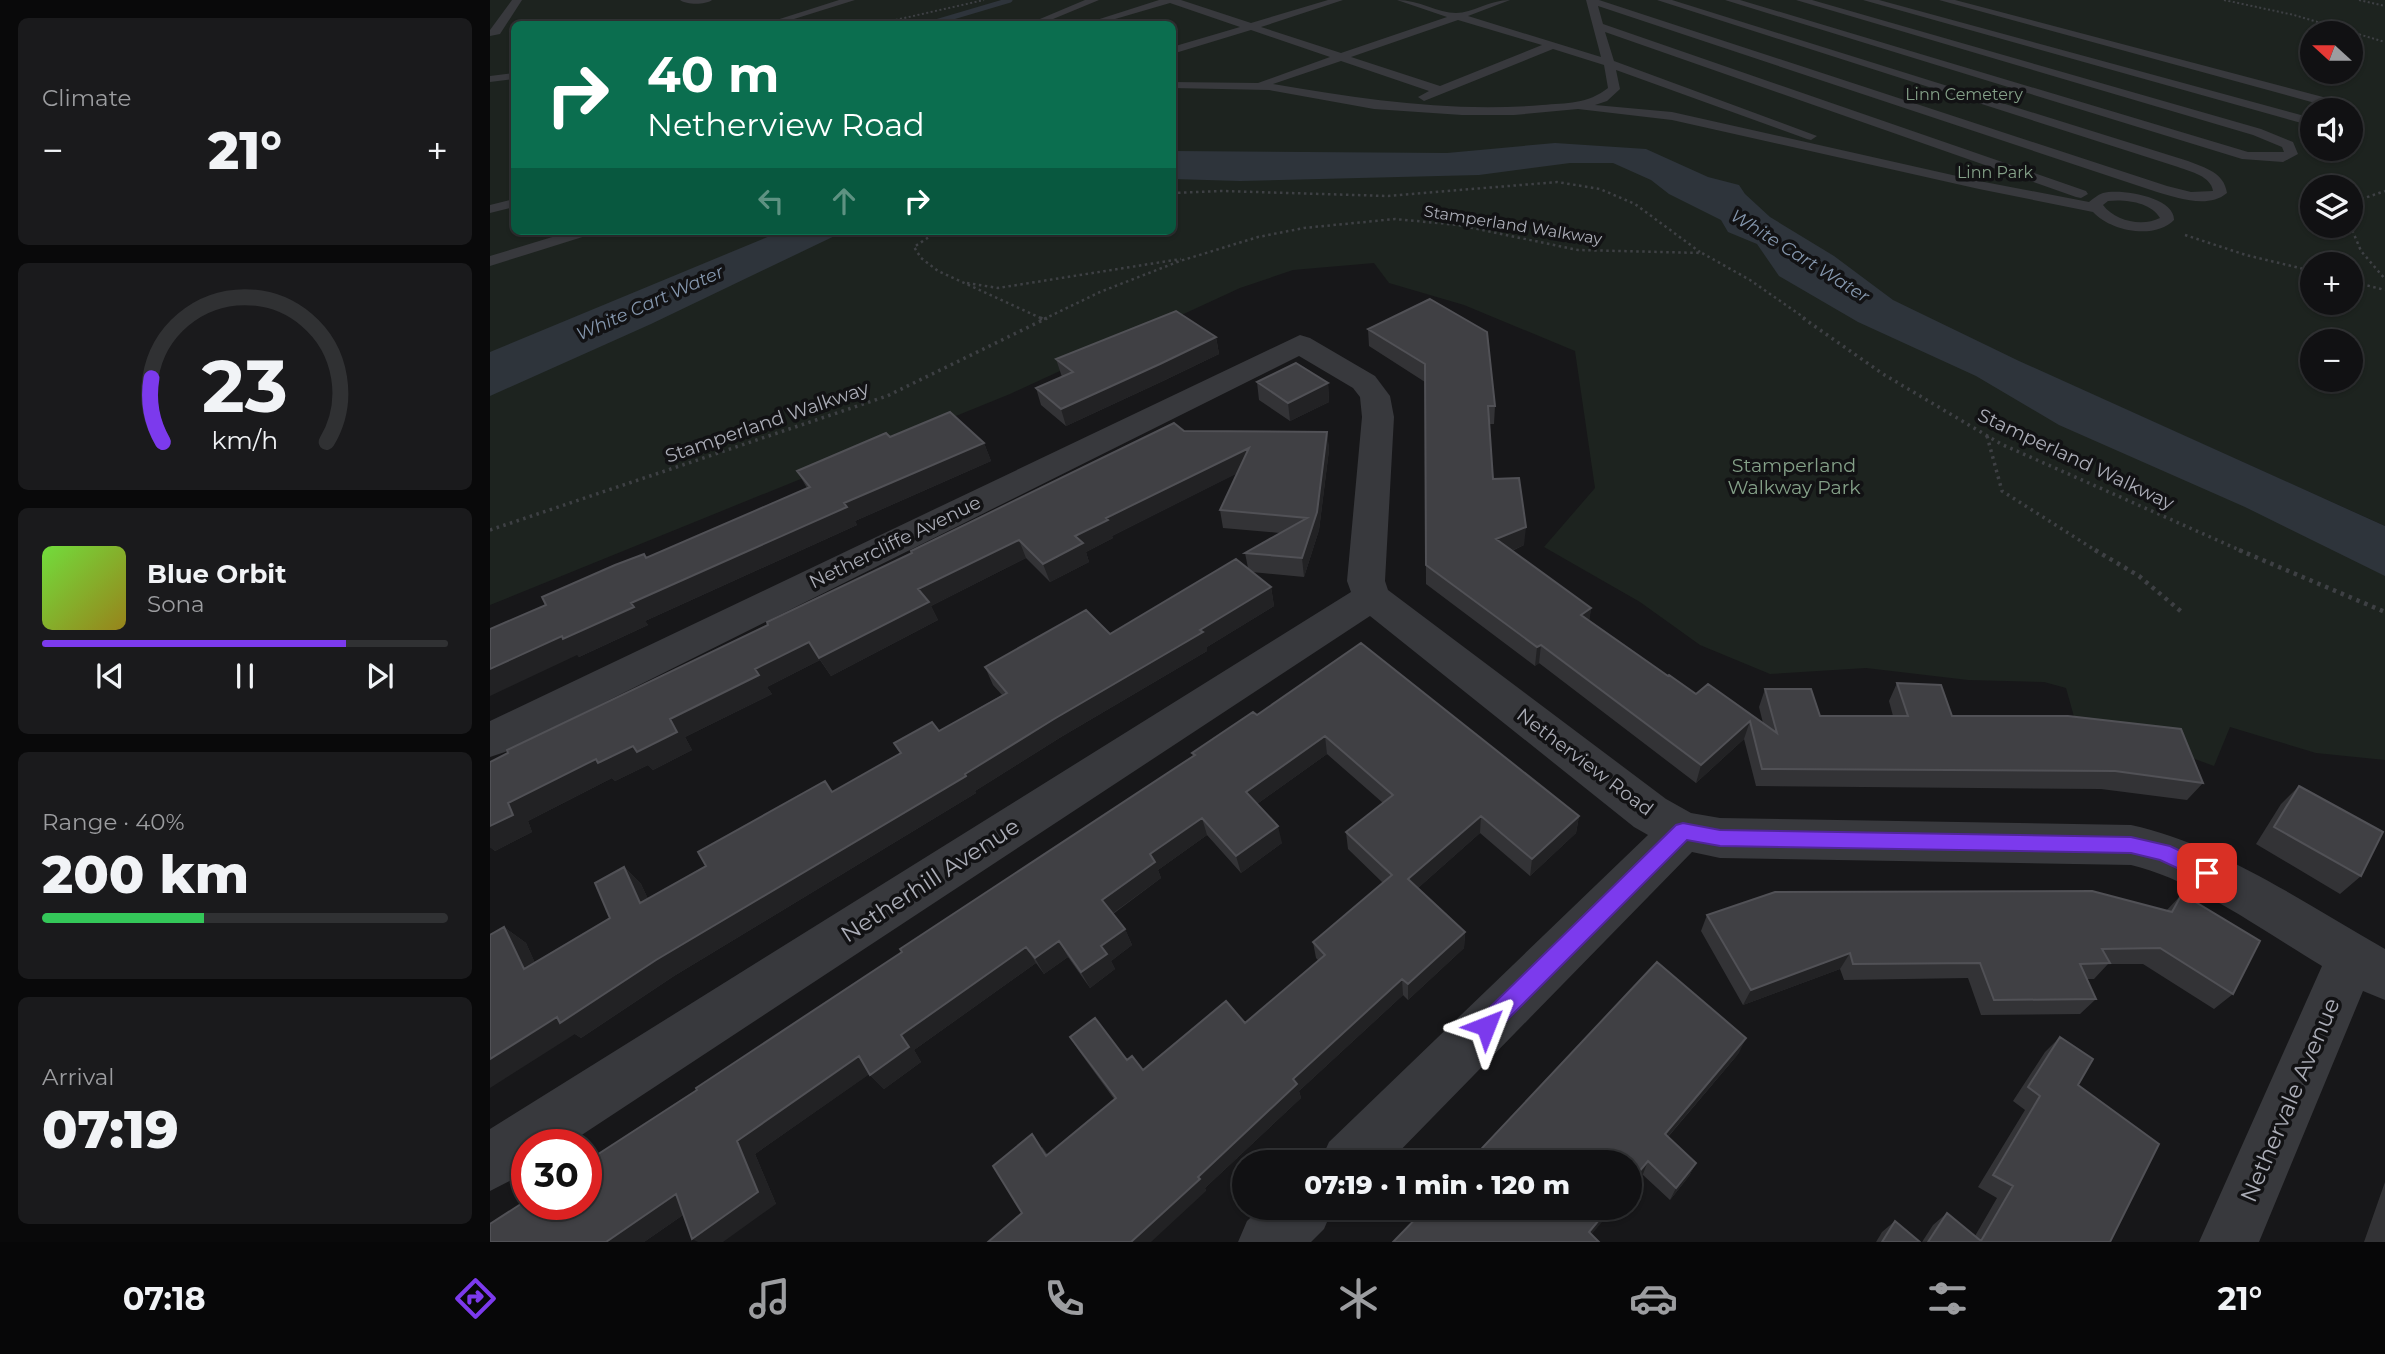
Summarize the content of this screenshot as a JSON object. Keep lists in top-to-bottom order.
{
  "streets": {
    "street": [
      "Nethercliffe Avenue",
      "Netherview Road",
      "Netherhill Avenue",
      "Nethervale Avenue"
    ],
    "path": ["Stamperland Walkway"]
  },
  "crossings": [
    ["Nethercliffe Avenue", "Netherview Road"],
    ["Nethercliffe Avenue", "Netherhill Avenue"],
    ["Netherview Road", "Netherhill Avenue"],
    ["Netherview Road", "Nethervale Avenue"]
  ],
  "water": ["White Cart Water"],
  "parks": ["Linn Cemetery", "Linn Park", "Stamperland Walkway Park"],
  "north": "left",
  "page": {
    "tile": [
      "Climate",
      ["Range · 40%", "200 km"],
      ["Arrival", "07:19"]
    ],
    "map_buttons": ["+", "−"],
    "turn": ["40 m", "Netherview Road"],
    "heat": ["−", "21°", "+"],
    "song": ["Blue Orbit", "Sona"],
    "limit": "30",
    "trip": "07:19 · 1 min · 120 m",
    "tabs": ["07:18", "21°"],
    "gauge": ["23", "km/h"]
  }
}
